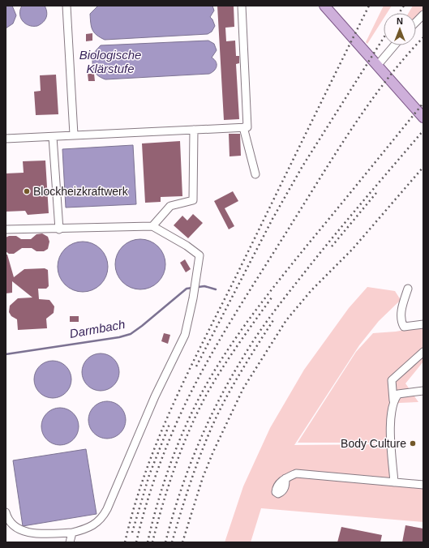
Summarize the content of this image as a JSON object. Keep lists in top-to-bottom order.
{
  "water": ["Biologische Klärstufe", "Darmbach"],
  "places": ["Blockheizkraftwerk", "Body Culture"],
  "north": "top"
}
